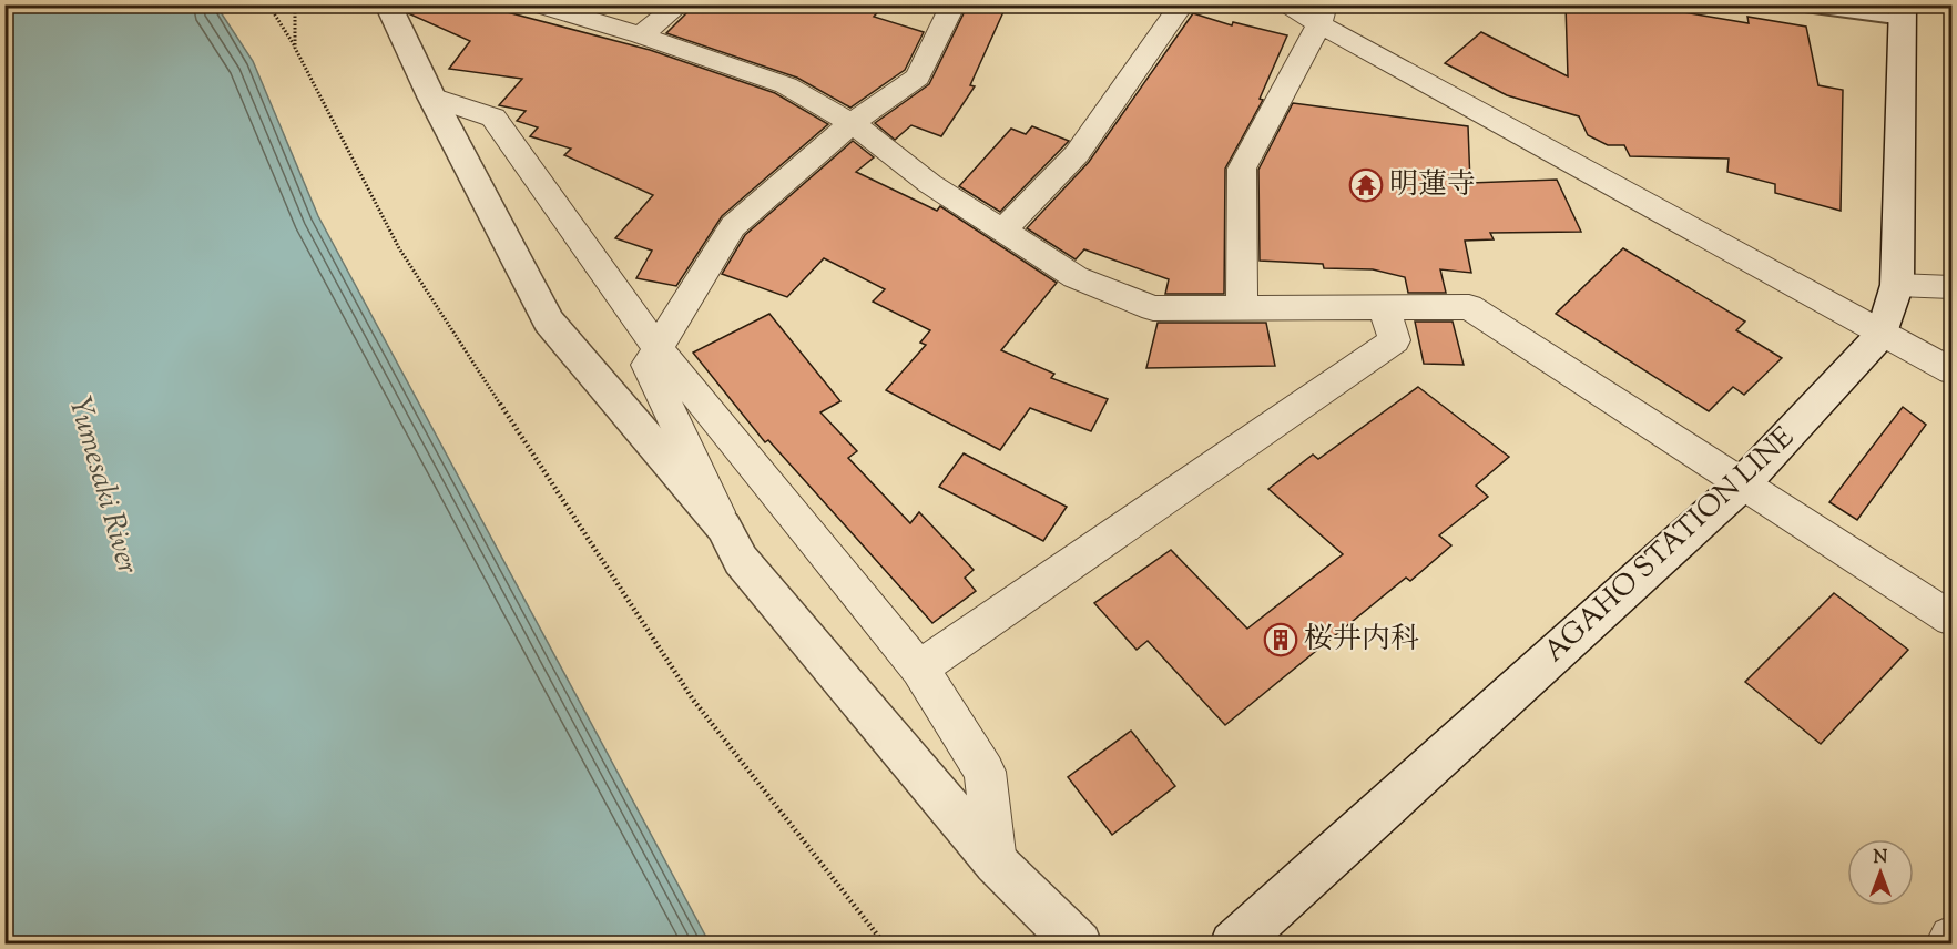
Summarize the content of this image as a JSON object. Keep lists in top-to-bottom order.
{
  "streets": {
    "main road": ["AGAHO STATION LINE"]
  },
  "water": ["Yumesaki River"],
  "places": {
    "temple": ["明蓮寺"],
    "building": ["桜井内科"]
  },
  "north": "top"
}
